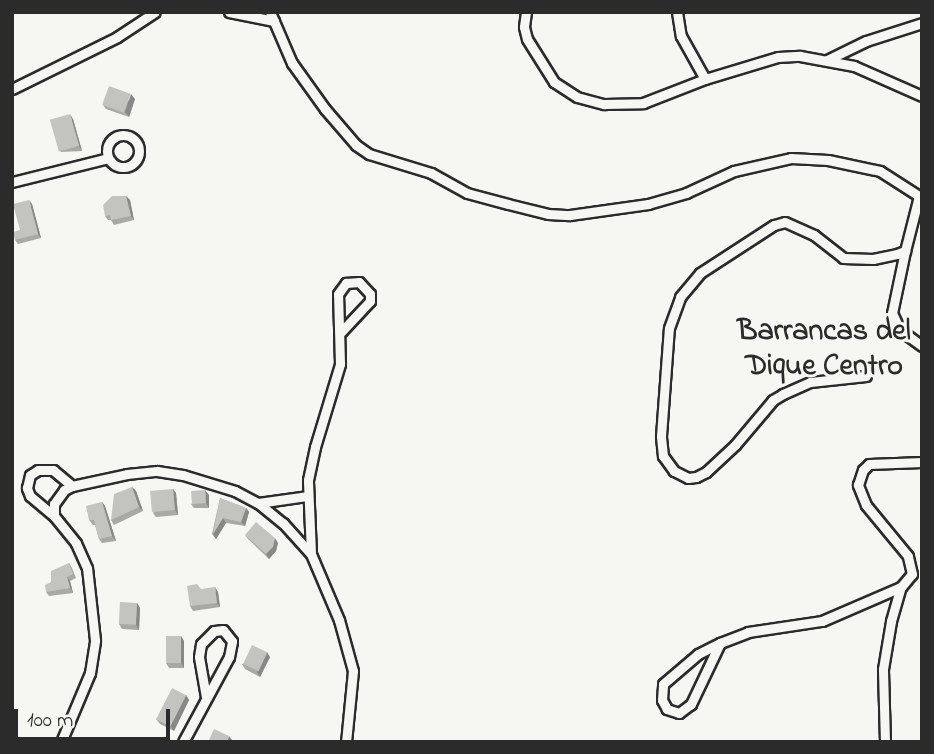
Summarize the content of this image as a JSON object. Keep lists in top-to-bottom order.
{
  "districts": ["Barrancas del Dique Centro"],
  "scale_bar": "100 m"
}
